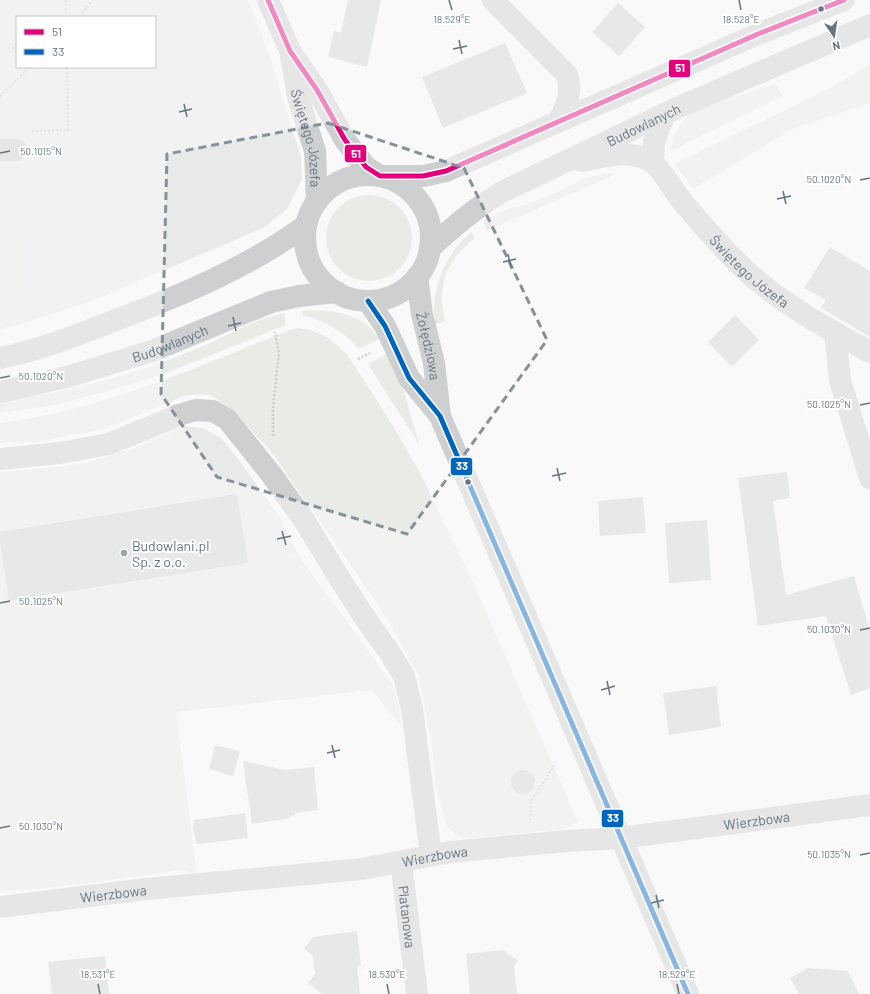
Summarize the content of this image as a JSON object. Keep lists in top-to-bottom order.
{
  "streets": {
    "street": [
      "Budowlanych",
      "Świętego Józefa",
      "Żołędziowa",
      "Wierzbowa",
      "Platanowa"
    ]
  },
  "crossings": [
    ["Budowlanych", "Świętego Józefa"],
    ["Budowlanych", "Żołędziowa"],
    ["Świętego Józefa", "Żołędziowa"],
    ["Żołędziowa", "Wierzbowa"],
    ["Wierzbowa", "Platanowa"]
  ],
  "places": ["Budowlani.pl Sp. z o.o."],
  "lines": ["transit line 51", "transit line 33"],
  "legend": ["51", "33"],
  "north": "bottom",
  "coordinates": [
    "18.529°E",
    "18.528°E",
    "50.1015°N",
    "50.1020°N",
    "50.1025°N",
    "50.1030°N",
    "50.1035°N",
    "18.531°E",
    "18.530°E"
  ]
}
